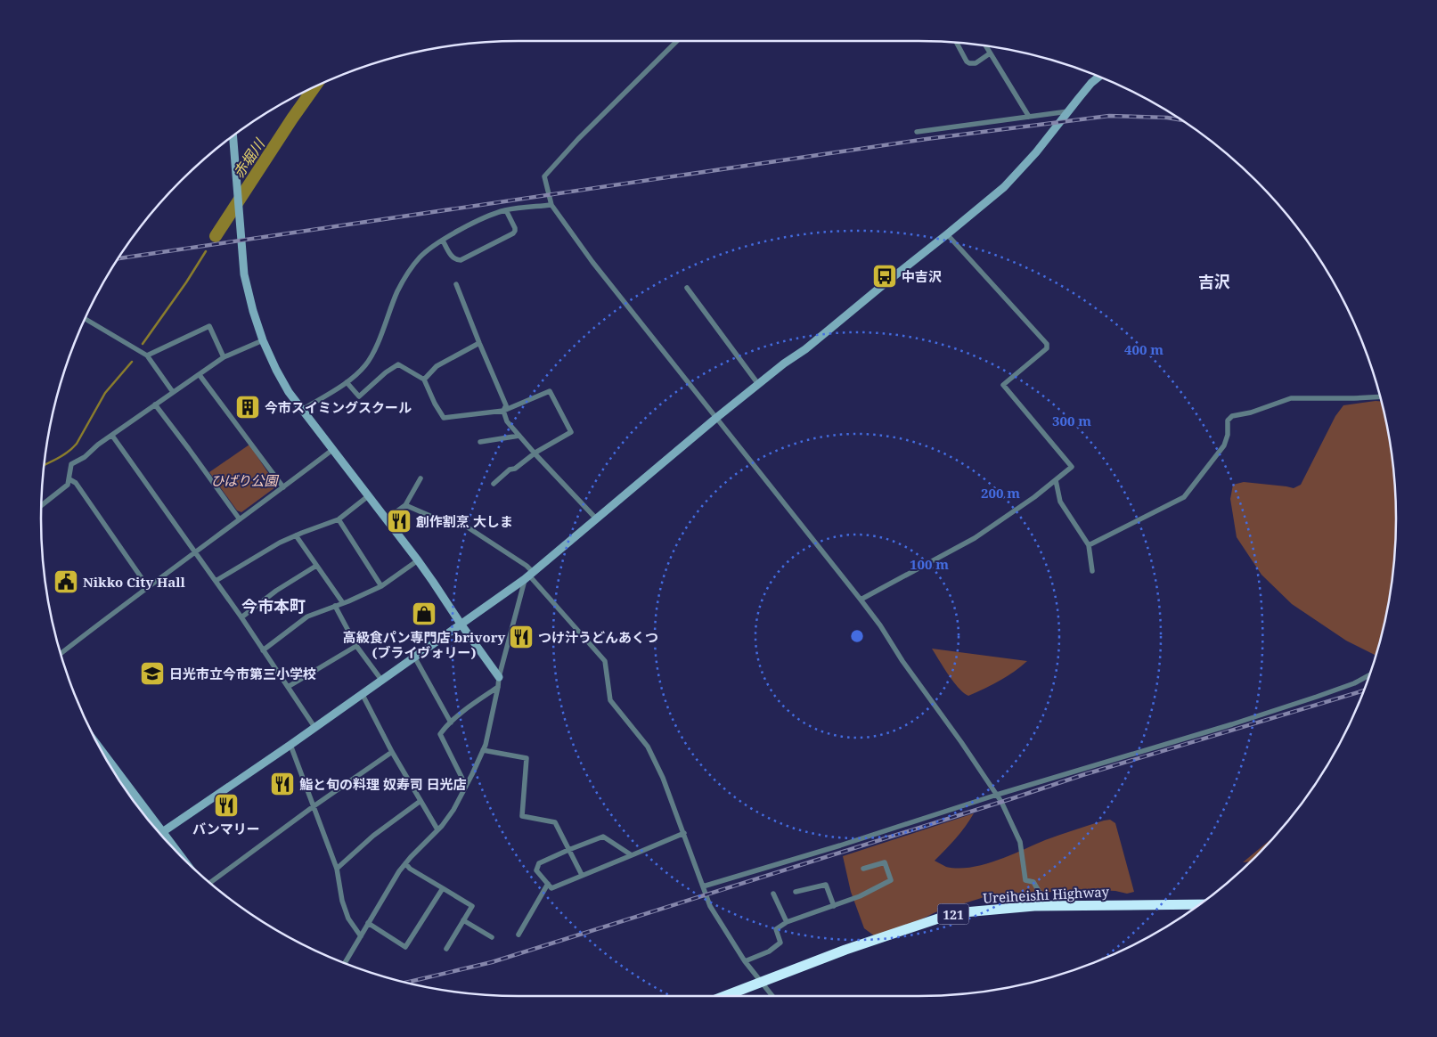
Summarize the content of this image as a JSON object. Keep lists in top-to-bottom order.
{
  "streets": {
    "highway": ["Ureiheishi Highway", "121"]
  },
  "districts": ["吉沢", "今市本町"],
  "water": ["赤堀川"],
  "parks": ["ひばり公園"],
  "places": {
    "bus stop": ["中吉沢"],
    "building": ["今市スイミングスクール"],
    "restaurant": [
      "創作割烹 大しま",
      "つけ汁うどんあくつ",
      "鮨と旬の料理 奴寿司 日光店",
      "バンマリー"
    ],
    "public building": ["Nikko City Hall"],
    "shop": ["高級食パン専門店 brivory (ブライヴォリー)"],
    "school or university": ["日光市立今市第三小学校"]
  },
  "rings": [
    "400 m",
    "300 m",
    "200 m",
    "100 m"
  ]
}
